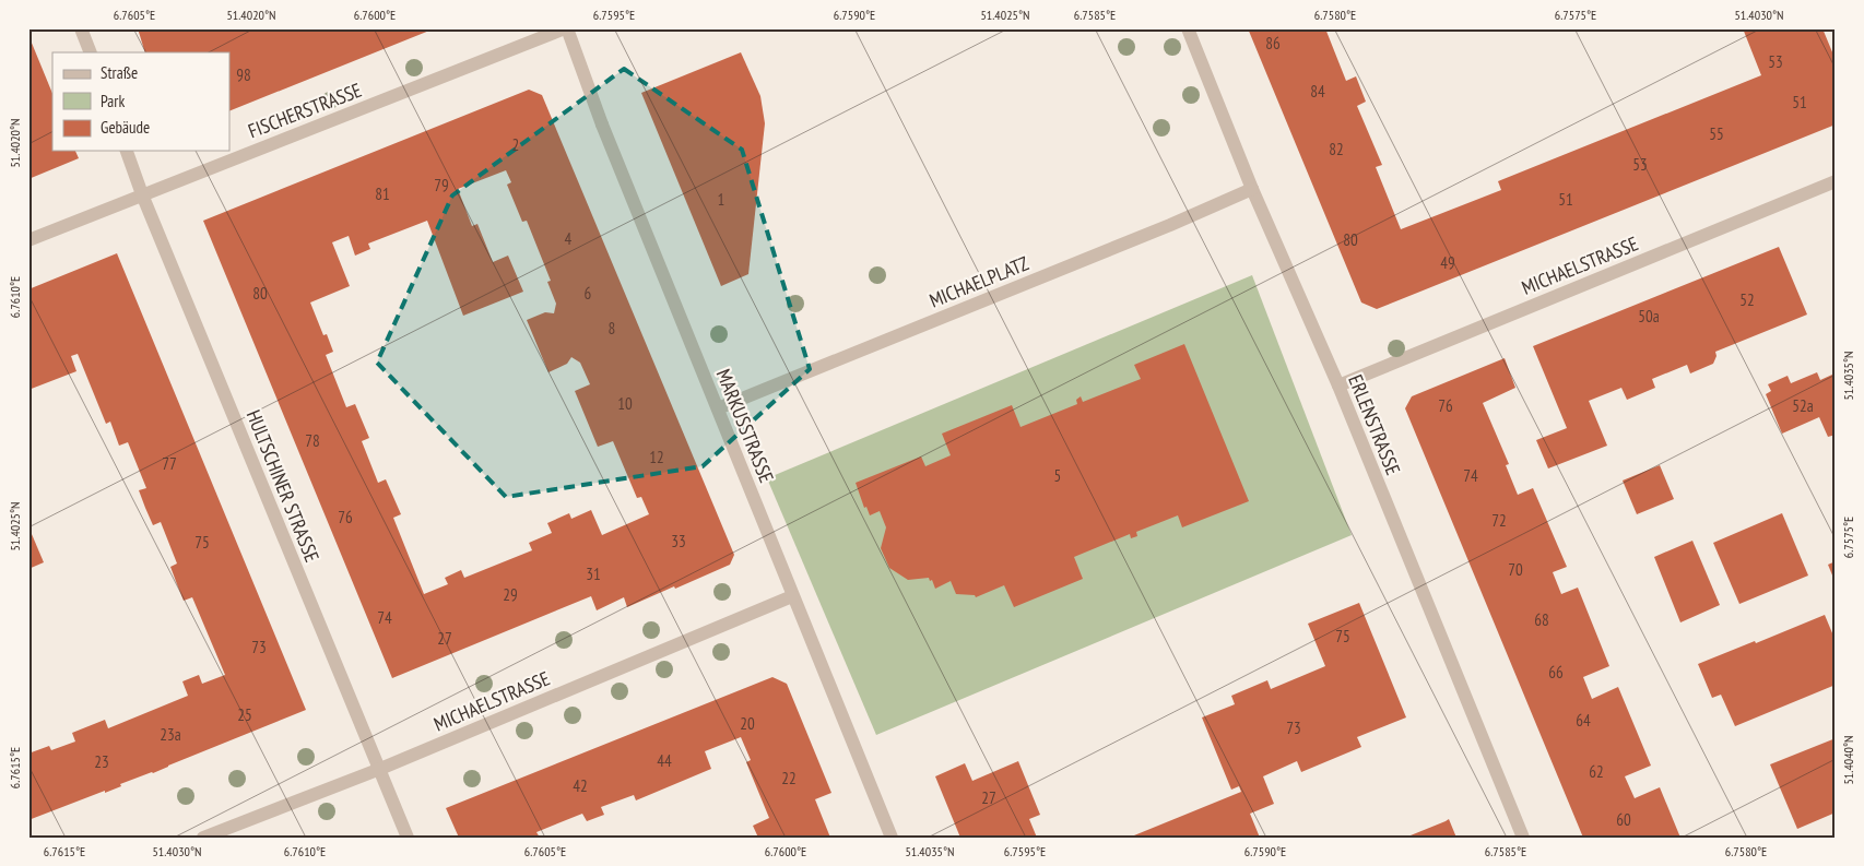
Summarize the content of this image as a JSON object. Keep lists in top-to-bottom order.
{
  "streets": {
    "street": [
      "FISCHERSTRASSE",
      "MICHAELSTRASSE",
      "MICHAELPLATZ",
      "ERLENSTRASSE",
      "MARKUSSTRASSE",
      "HULTSCHINER STRASSE"
    ]
  },
  "crossings": [
    ["FISCHERSTRASSE", "MARKUSSTRASSE"],
    ["FISCHERSTRASSE", "HULTSCHINER STRASSE"],
    ["MICHAELSTRASSE", "ERLENSTRASSE"],
    ["MICHAELSTRASSE", "MARKUSSTRASSE"],
    ["MICHAELSTRASSE", "HULTSCHINER STRASSE"],
    ["MICHAELPLATZ", "ERLENSTRASSE"],
    ["MICHAELPLATZ", "MARKUSSTRASSE"]
  ],
  "house_numbers": [
    "86",
    "53",
    "98",
    "84",
    "51",
    "55",
    "2",
    "82",
    "53",
    "79",
    "81",
    "1",
    "51",
    "4",
    "80",
    "49",
    "80",
    "6",
    "52",
    "50a",
    "8",
    "10",
    "76",
    "52a",
    "78",
    "12",
    "77",
    "5",
    "74",
    "76",
    "72",
    "33",
    "75",
    "70",
    "31",
    "29",
    "74",
    "68",
    "75",
    "27",
    "73",
    "66",
    "25",
    "64",
    "20",
    "73",
    "23a",
    "44",
    "23",
    "62",
    "22",
    "42",
    "27",
    "60"
  ],
  "legend": ["Straße", "Park", "Gebäude"],
  "coordinates": [
    "6.7605°E",
    "51.4020°N",
    "6.7600°E",
    "6.7595°E",
    "6.7590°E",
    "51.4025°N",
    "6.7585°E",
    "6.7580°E",
    "6.7575°E",
    "51.4030°N",
    "6.7610°E",
    "51.4035°N",
    "51.4040°N",
    "6.7615°E"
  ]
}
